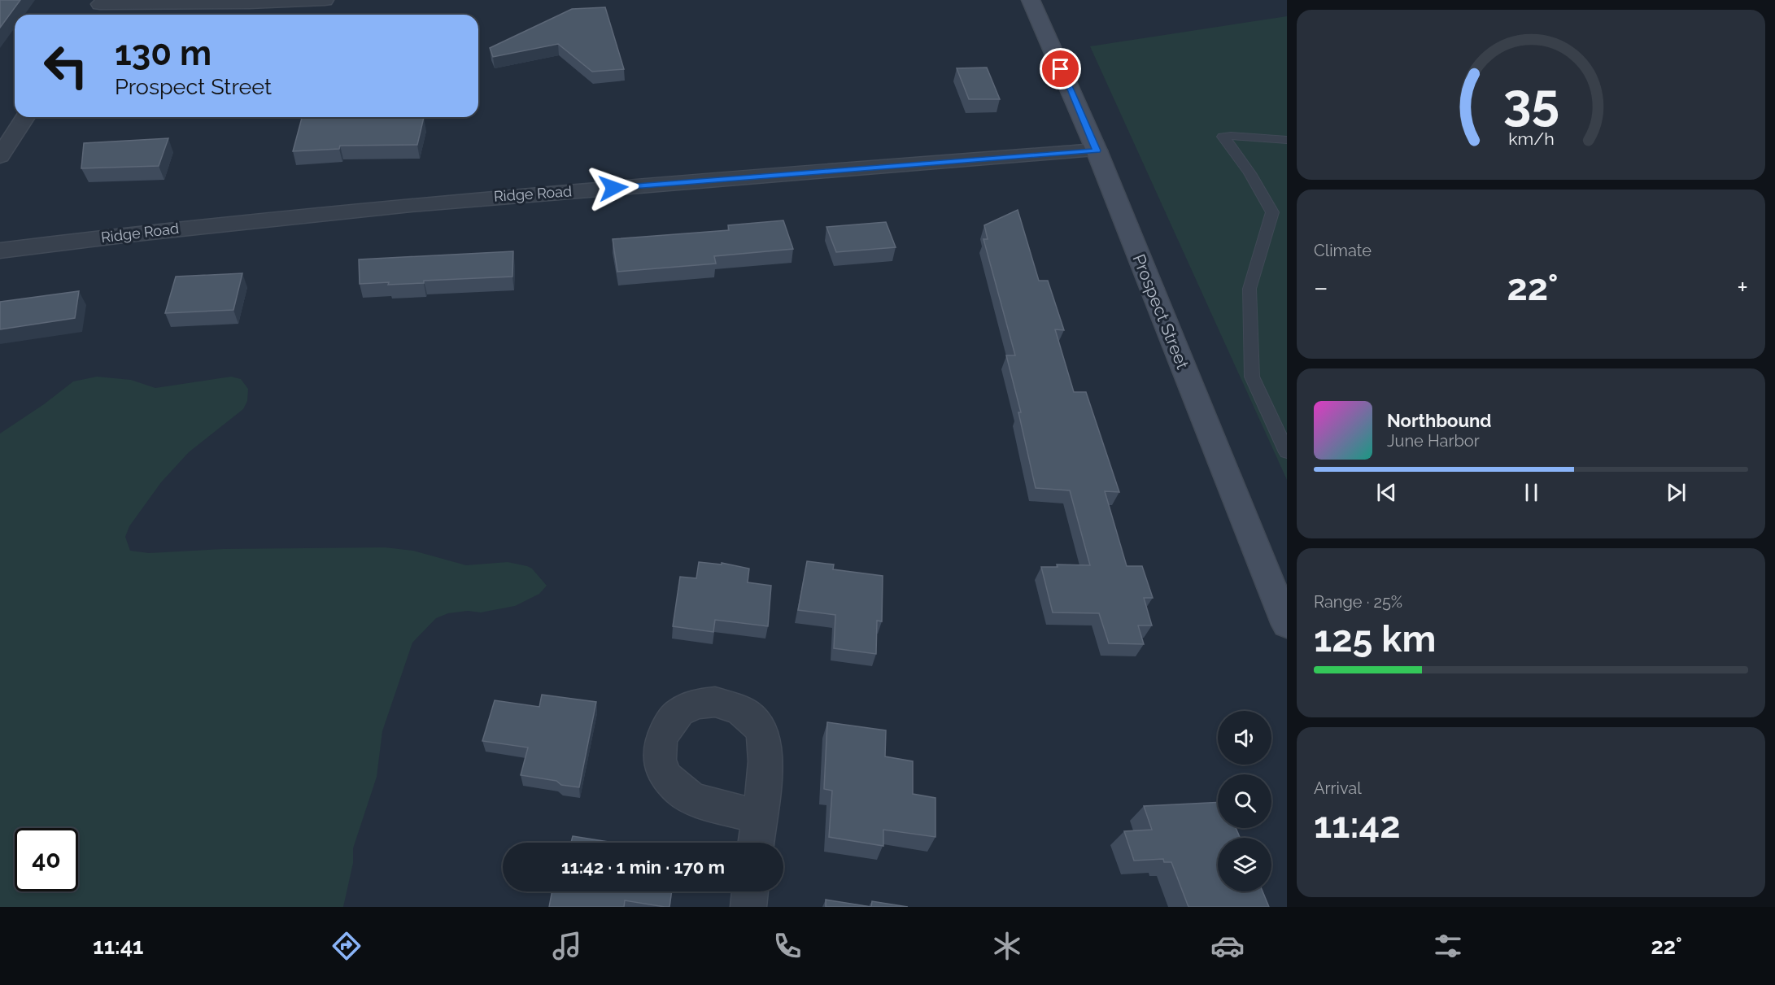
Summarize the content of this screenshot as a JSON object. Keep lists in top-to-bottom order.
{
  "streets": {
    "main road": ["Prospect Street"],
    "street": ["Ridge Road"]
  },
  "crossings": [
    ["Ridge Road", "Prospect Street"]
  ],
  "page": {
    "turn": ["130 m", "Prospect Street"],
    "tile": [
      "Climate",
      ["Range · 25%", "125 km"],
      ["Arrival", "11:42"]
    ],
    "heat": ["−", "22°", "+"],
    "song": ["Northbound", "June Harbor"],
    "limit": "40",
    "trip": "11:42 · 1 min · 170 m",
    "tabs": ["11:41", "22°"],
    "gauge": ["35", "km/h"]
  }
}
